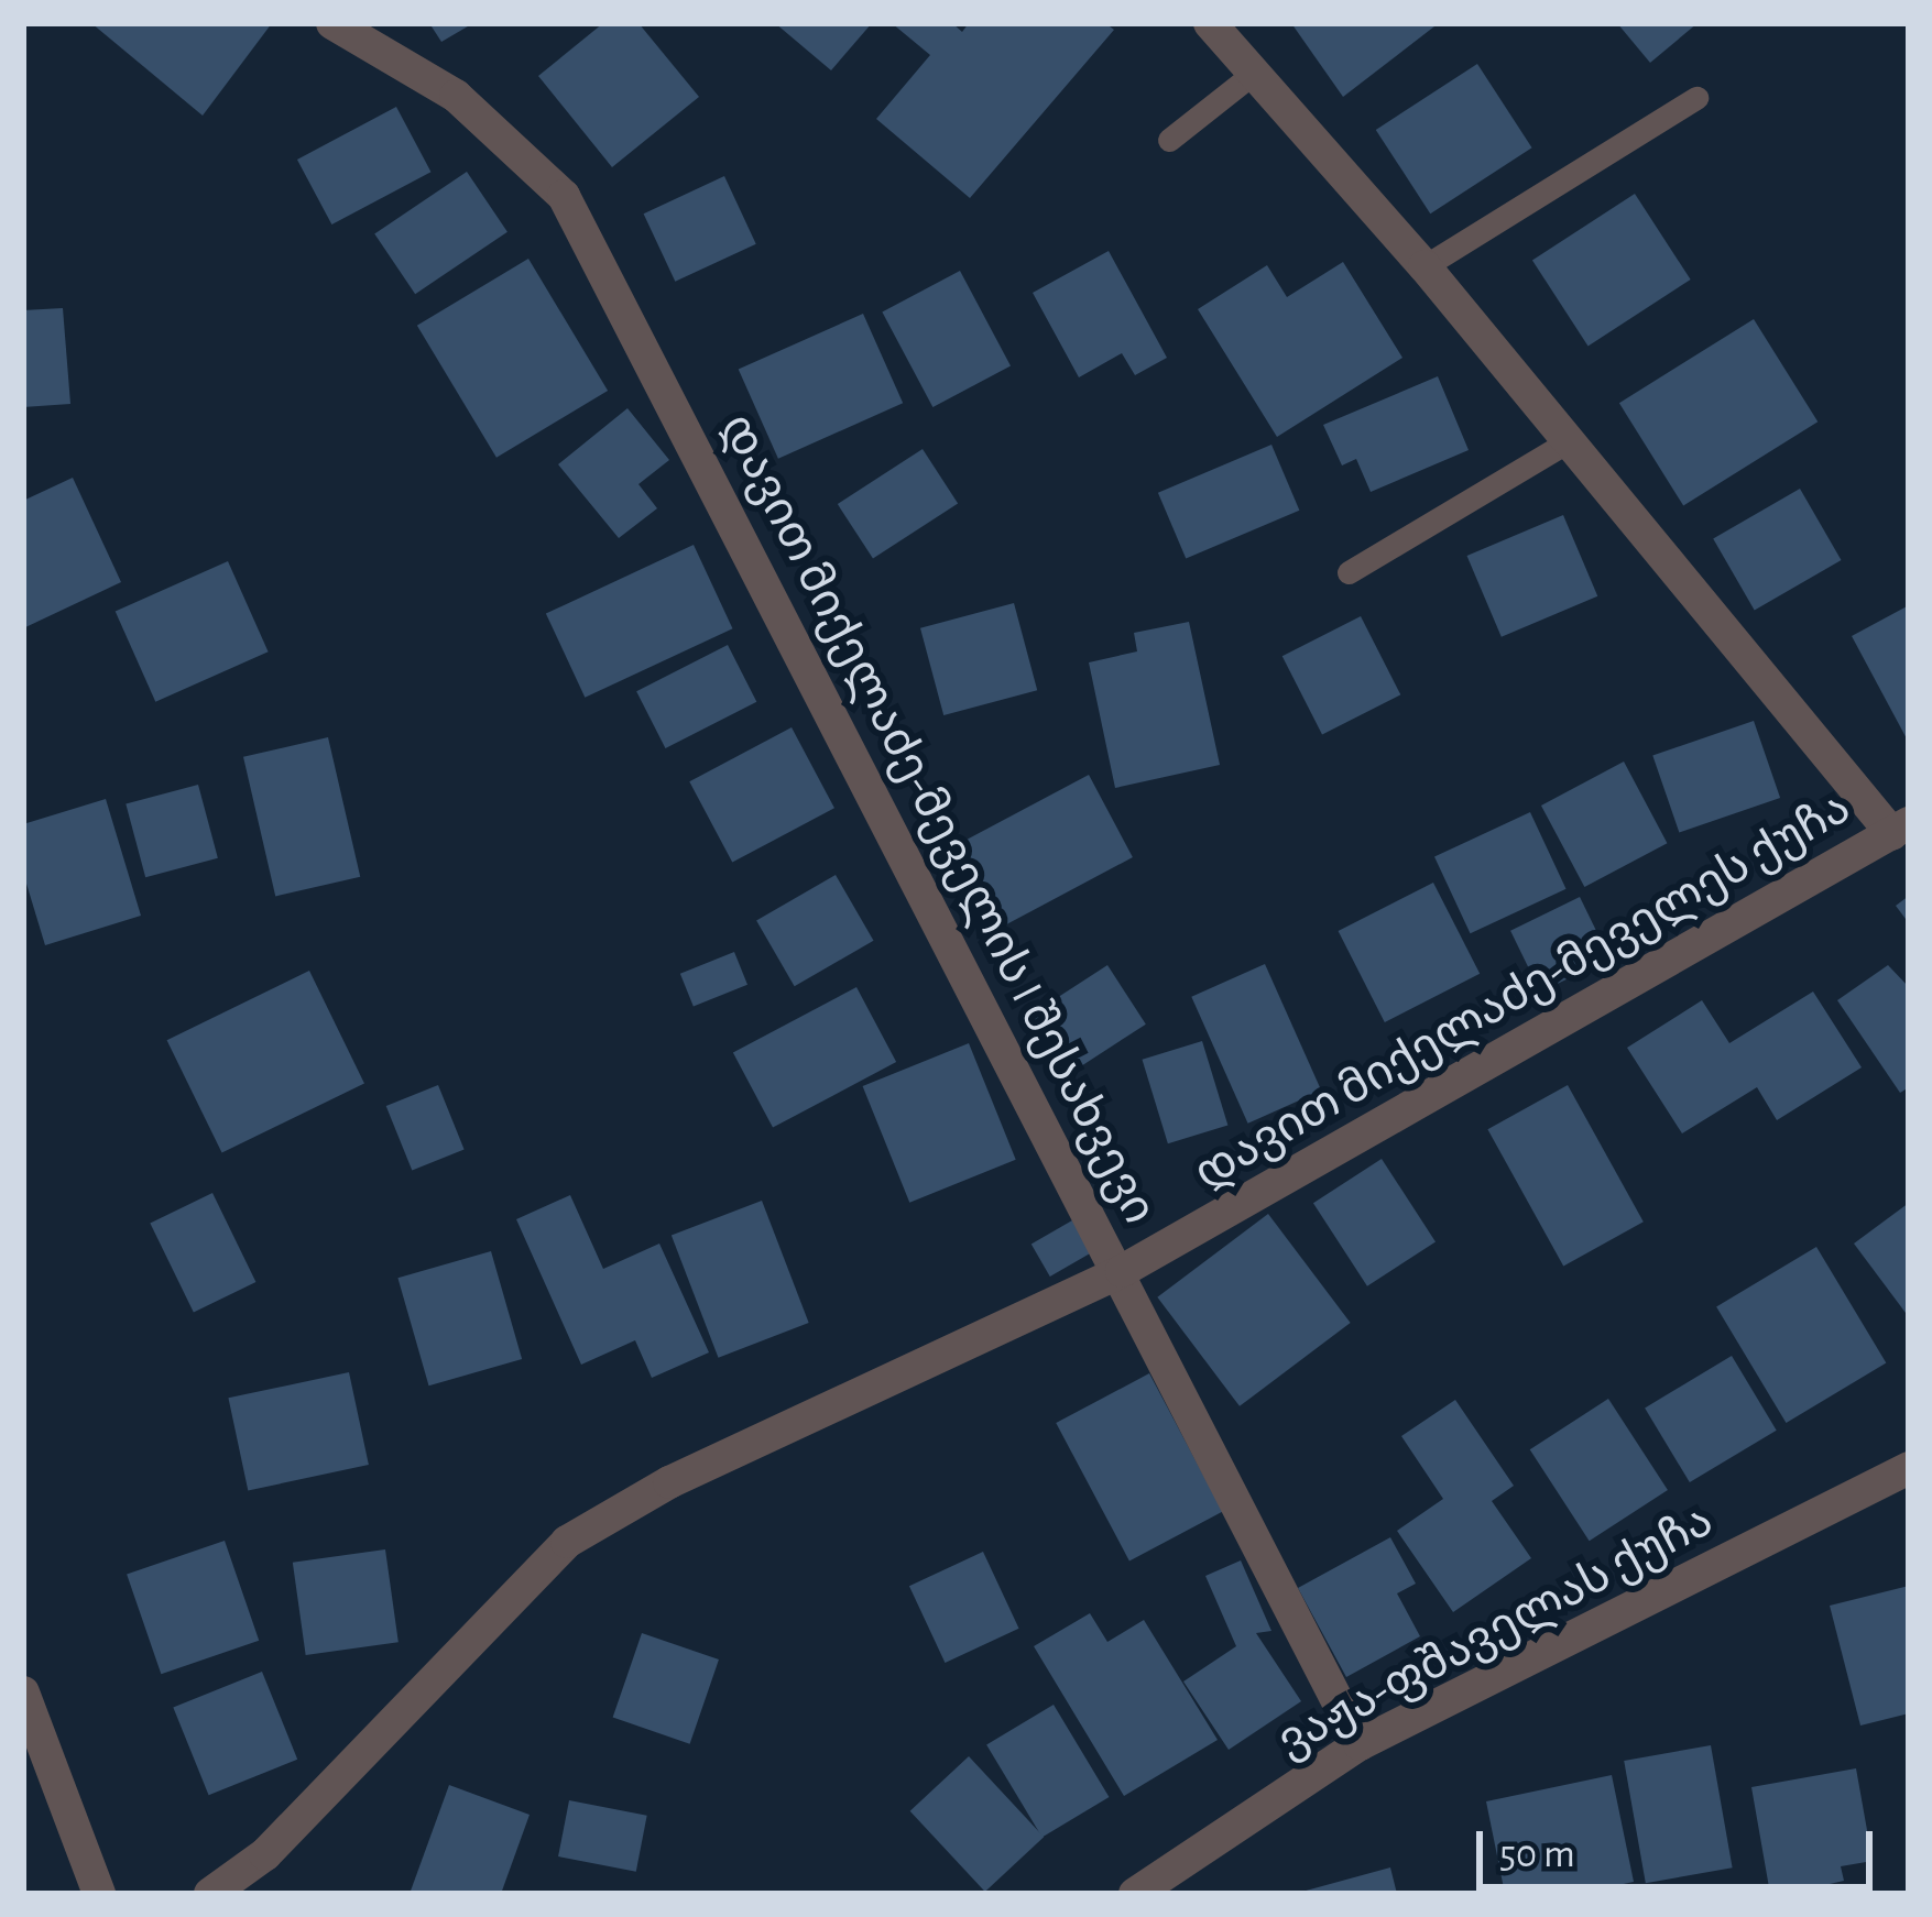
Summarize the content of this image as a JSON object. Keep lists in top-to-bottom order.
{
  "streets": {
    "street": ["დავით მიქელაძე-მეველის I შესახვევი", "დავით მიქელაძე-მეველეს ქუჩა", "ვაჟა-ფშაველას ქუჩა"]
  },
  "crossings": [
    ["დავით მიქელაძე-მეველის I შესახვევი", "დავით მიქელაძე-მეველეს ქუჩა"],
    ["დავით მიქელაძე-მეველის I შესახვევი", "ვაჟა-ფშაველას ქუჩა"]
  ],
  "scale_bar": "50 m"
}
